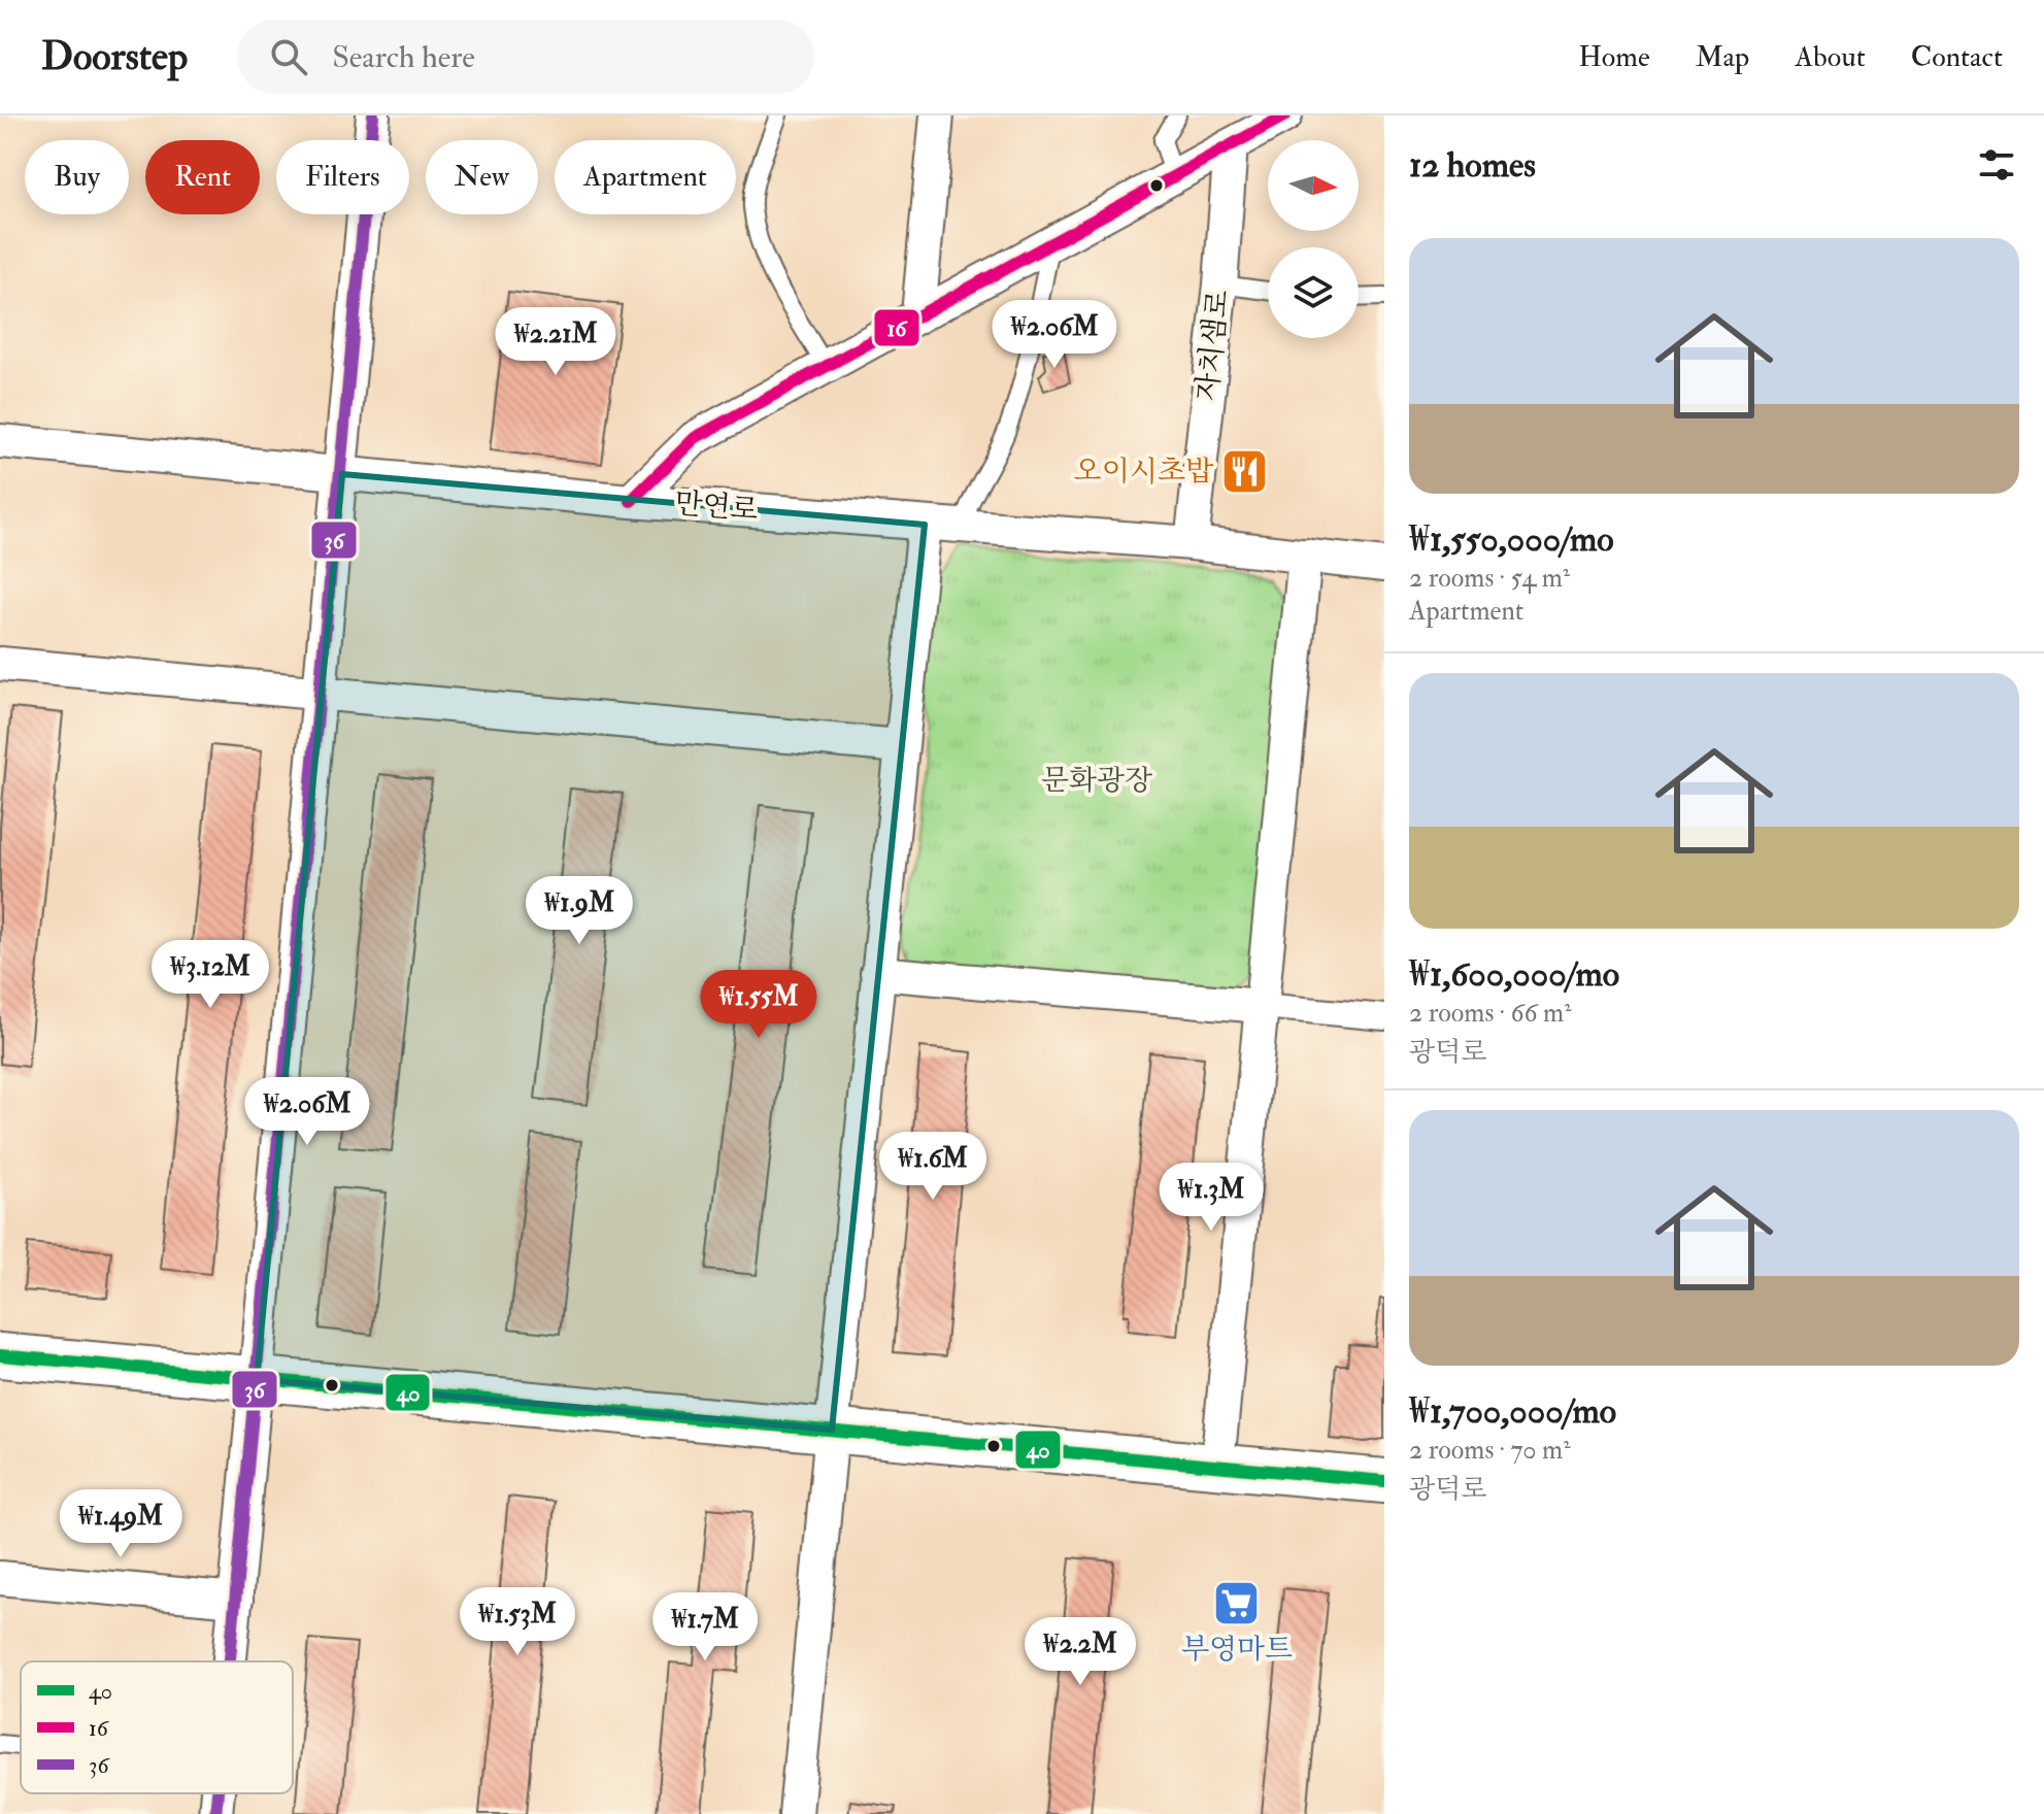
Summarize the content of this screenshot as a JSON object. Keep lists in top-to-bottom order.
{
  "streets": {
    "street": ["자치샘로", "만연로"]
  },
  "crossings": [
    ["자치샘로", "만연로"]
  ],
  "parks": ["문화광장"],
  "places": {
    "restaurant": ["오이시초밥"],
    "supermarket": ["부영마트"]
  },
  "lines": ["transit line 16", "transit line 36", "transit line 40"],
  "legend": ["40", "16", "36"],
  "north": "right",
  "page": {
    "header": "Doorstep",
    "search": "Search here",
    "nav": [
      "Home",
      "Map",
      "About",
      "Contact"
    ],
    "heading": "12 homes",
    "chip": [
      "Buy",
      "Rent",
      "Filters",
      "New",
      "Apartment"
    ],
    "list": [
      {
        "name": "₩1,550,000/mo",
        "note": "2 rooms · 54 m² · Apartment"
      },
      {
        "name": "₩1,600,000/mo",
        "note": "2 rooms · 66 m² · 광덕로"
      },
      {
        "name": "₩1,700,000/mo",
        "note": "2 rooms · 70 m² · 광덕로"
      }
    ],
    "price": [
      "₩2.06M",
      "₩2.21M",
      "₩1.9M",
      "₩3.12M",
      "₩1.55M",
      "₩2.06M",
      "₩1.6M",
      "₩1.3M",
      "₩1.49M",
      "₩1.53M",
      "₩1.7M",
      "₩2.2M"
    ]
  }
}
